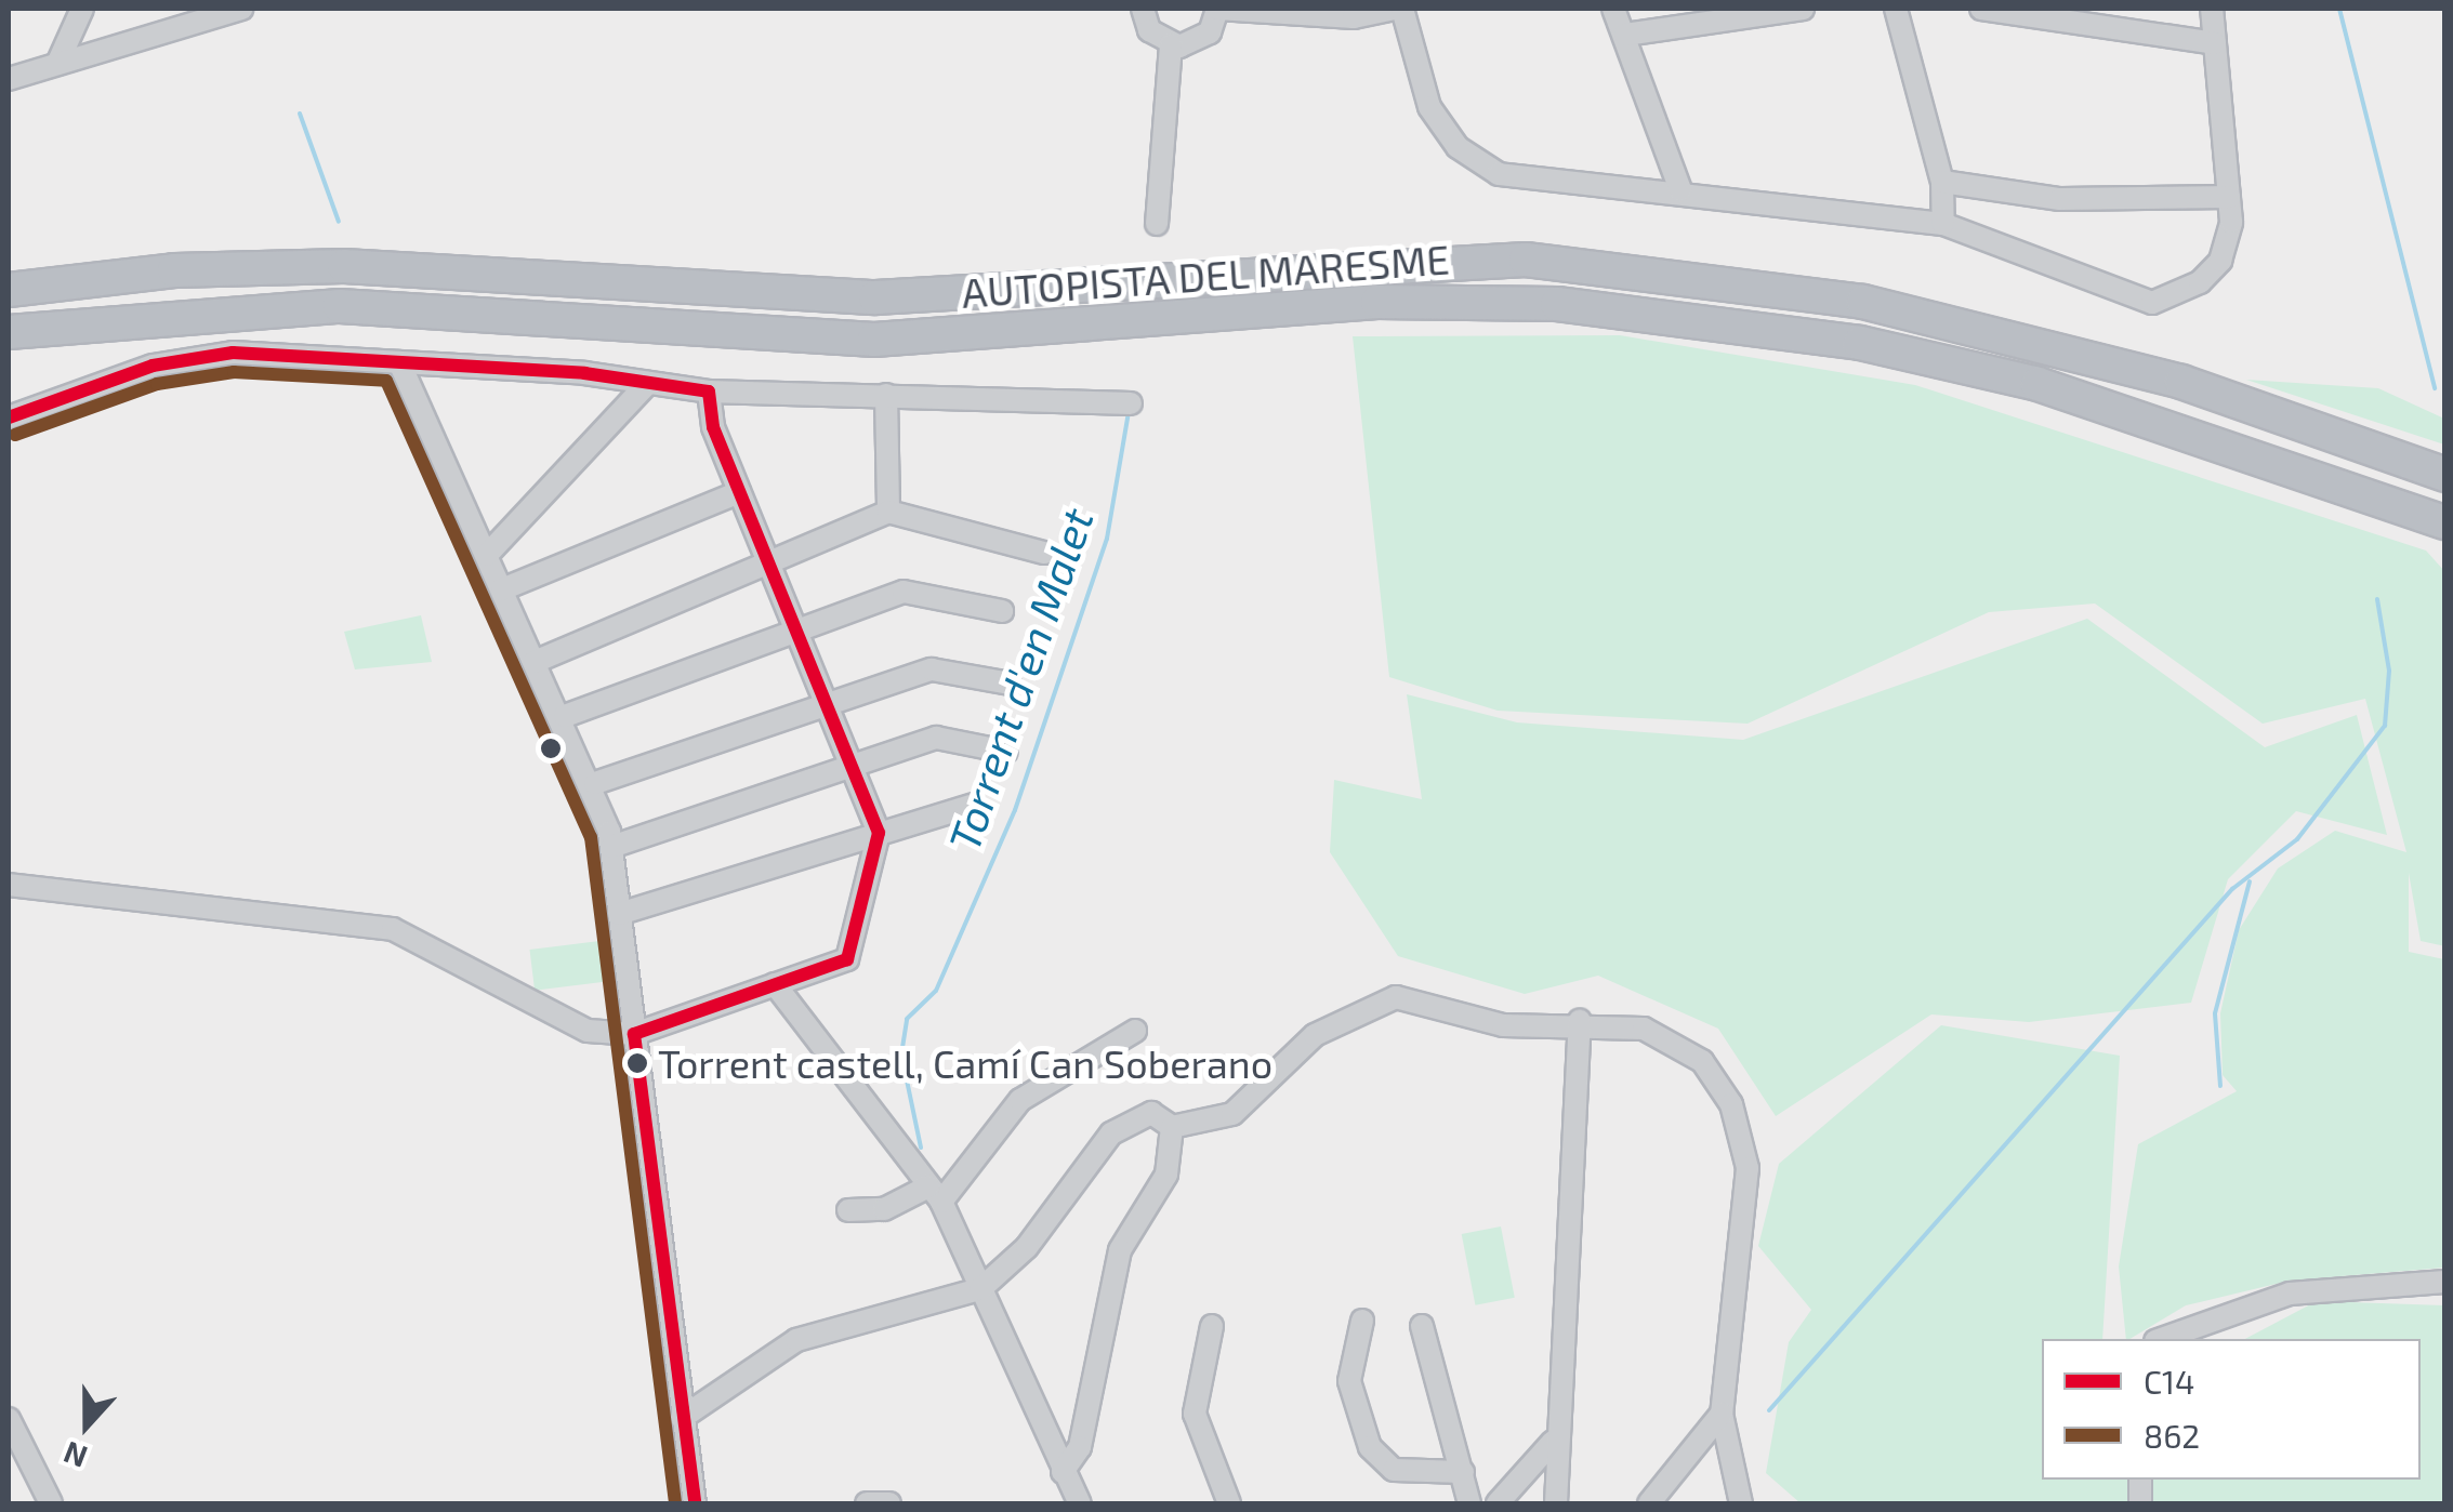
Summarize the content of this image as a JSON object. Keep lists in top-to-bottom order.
{
  "streets": {
    "highway": ["AUTOPISTA DEL MARESME"]
  },
  "water": ["Torrent d'en Malet"],
  "places": ["Torrent castell, Camí Can Soberano"],
  "lines": ["transit line C14", "transit line 862"],
  "legend": ["C14", "862"],
  "north": "bottom"
}
